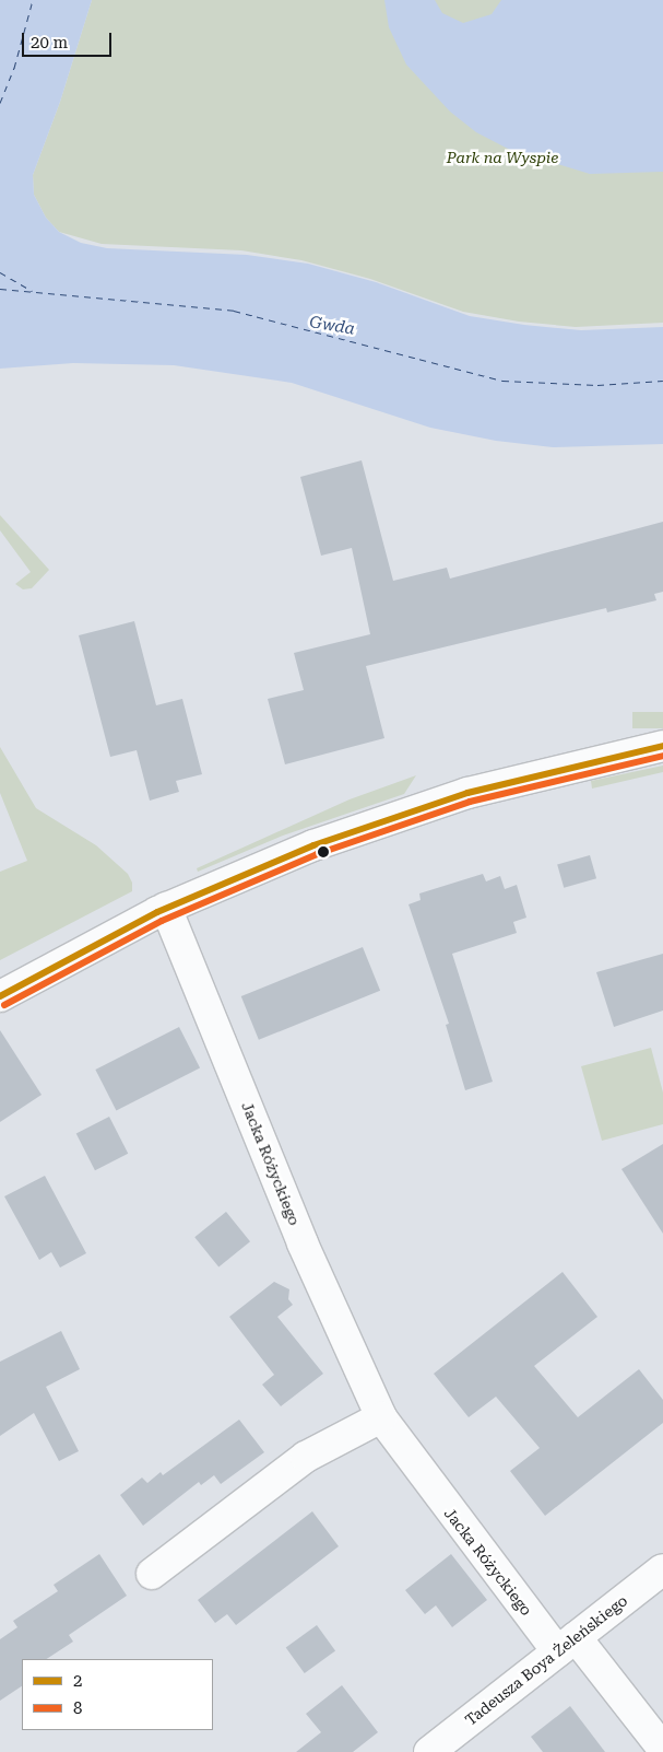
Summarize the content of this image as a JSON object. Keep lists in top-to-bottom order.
{
  "streets": {
    "street": ["Jacka Różyckiego", "Tadeusza Boya Żeleńskiego"]
  },
  "crossings": [
    ["Jacka Różyckiego", "Tadeusza Boya Żeleńskiego"]
  ],
  "water": ["Gwda"],
  "parks": ["Park na Wyspie"],
  "lines": ["transit line 2", "transit line 8"],
  "legend": ["2", "8"],
  "scale_bar": "20 m"
}
